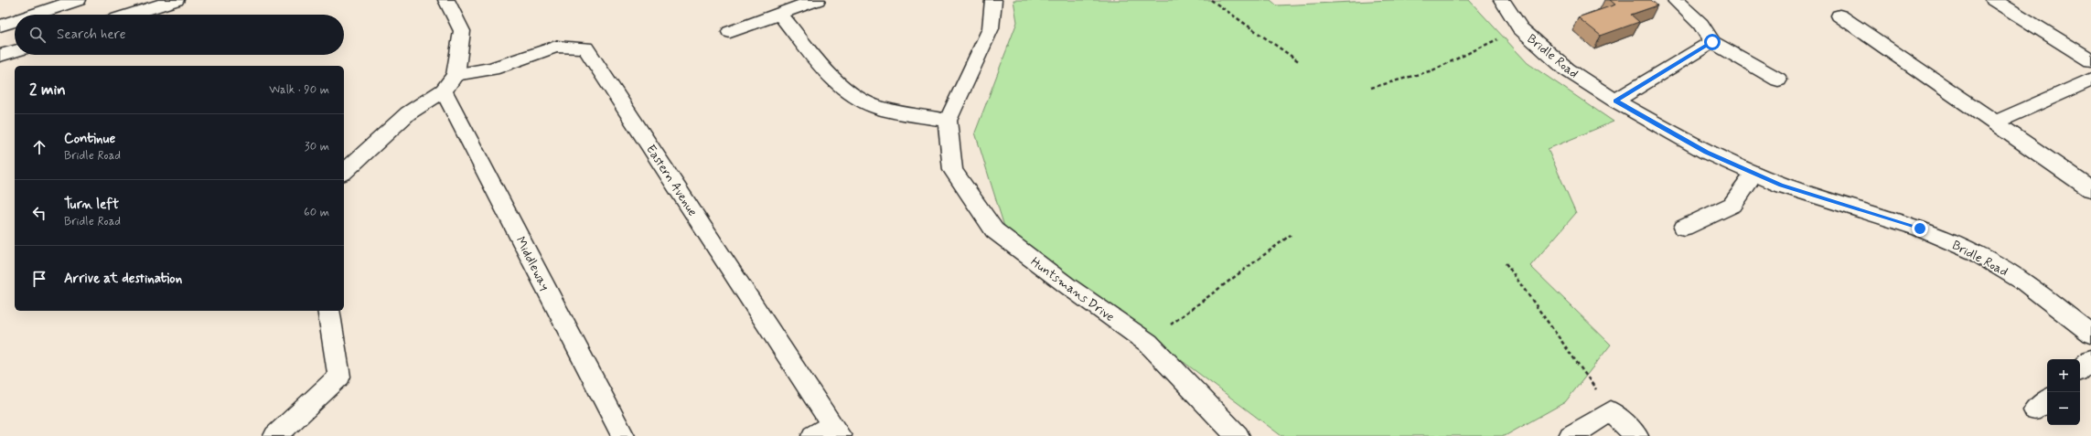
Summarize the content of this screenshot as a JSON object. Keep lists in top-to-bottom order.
{
  "streets": {
    "main road": [
      "Bridle Road",
      "Eastern Avenue",
      "Middleway",
      "Huntsmans Drive"
    ]
  },
  "page": {
    "search": "Search here",
    "heading": ["2 min", "Walk · 90 m"],
    "list": [
      ["Continue", "Bridle Road", "30 m"],
      ["Turn left", "Bridle Road", "60 m"],
      "Arrive at destination"
    ],
    "map_buttons": ["+", "−"]
  }
}
